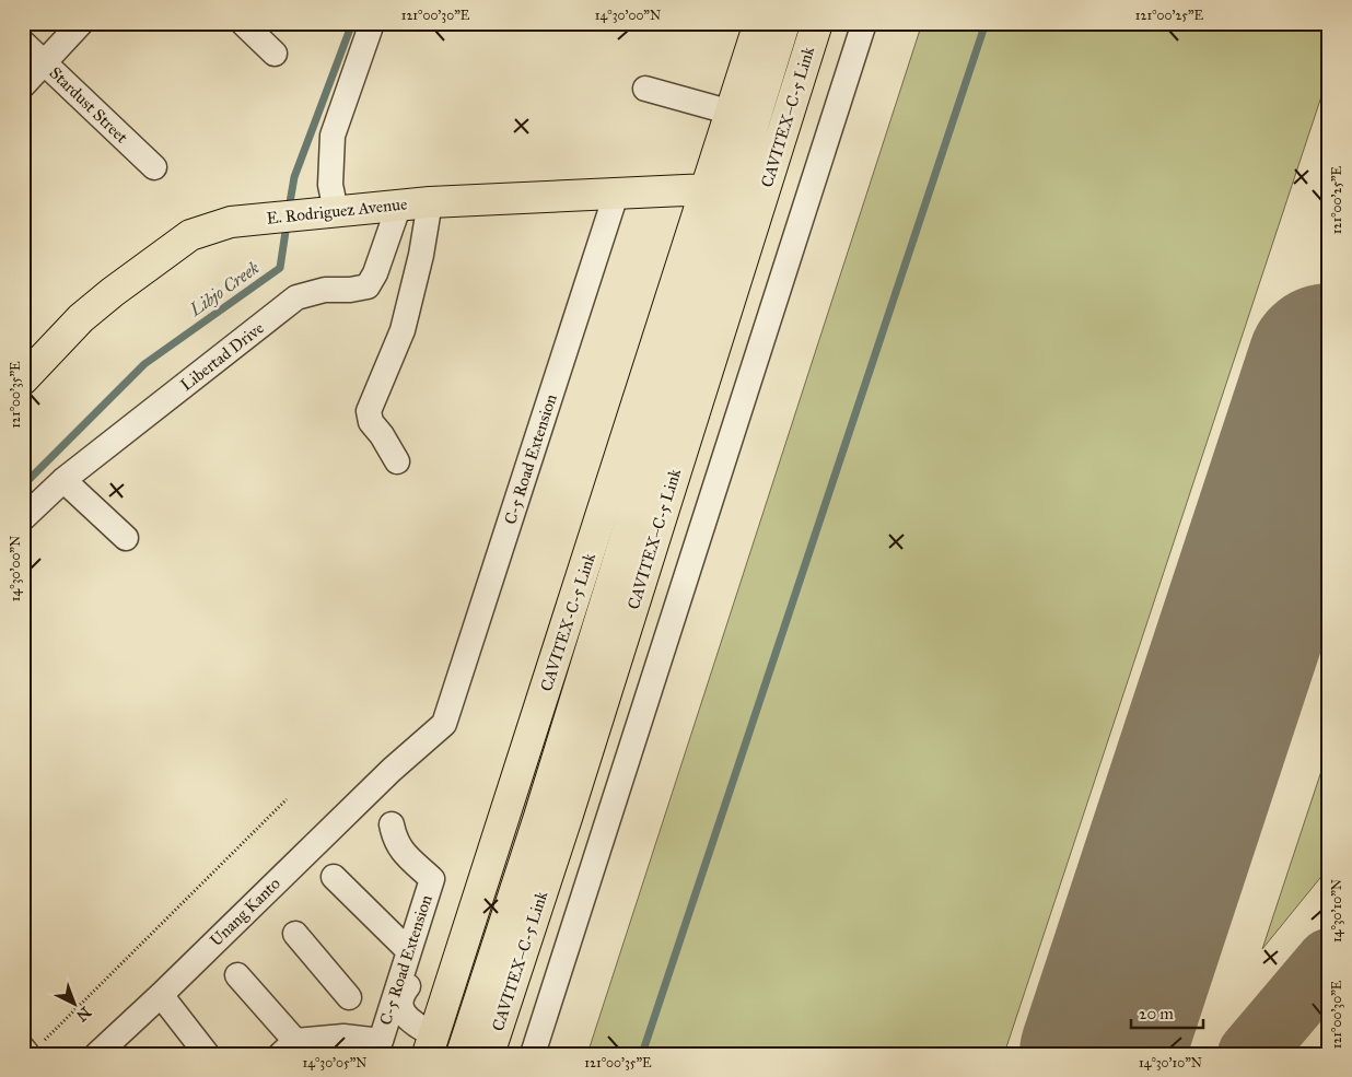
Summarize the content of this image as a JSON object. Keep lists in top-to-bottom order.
{
  "streets": {
    "main road": ["CAVITEX–C-5 Link", "E. Rodriguez Avenue", "CAVITEX-C-5 Link"],
    "street": [
      "Stardust Street",
      "Libertad Drive",
      "C-5 Road Extension",
      "Unang Kanto"
    ]
  },
  "crossings": [
    ["E. Rodriguez Avenue", "Libertad Drive"],
    ["E. Rodriguez Avenue", "C-5 Road Extension"],
    ["E. Rodriguez Avenue", "CAVITEX-C-5 Link"],
    ["C-5 Road Extension", "Unang Kanto"]
  ],
  "water": ["Libjo Creek"],
  "scale_bar": "20 m",
  "north": "bottom right",
  "coordinates": [
    "121°00'30\"E",
    "14°30'00\"N",
    "121°00'25\"E",
    "121°00'35\"E",
    "14°30'10\"N",
    "14°30'05\"N"
  ]
}
